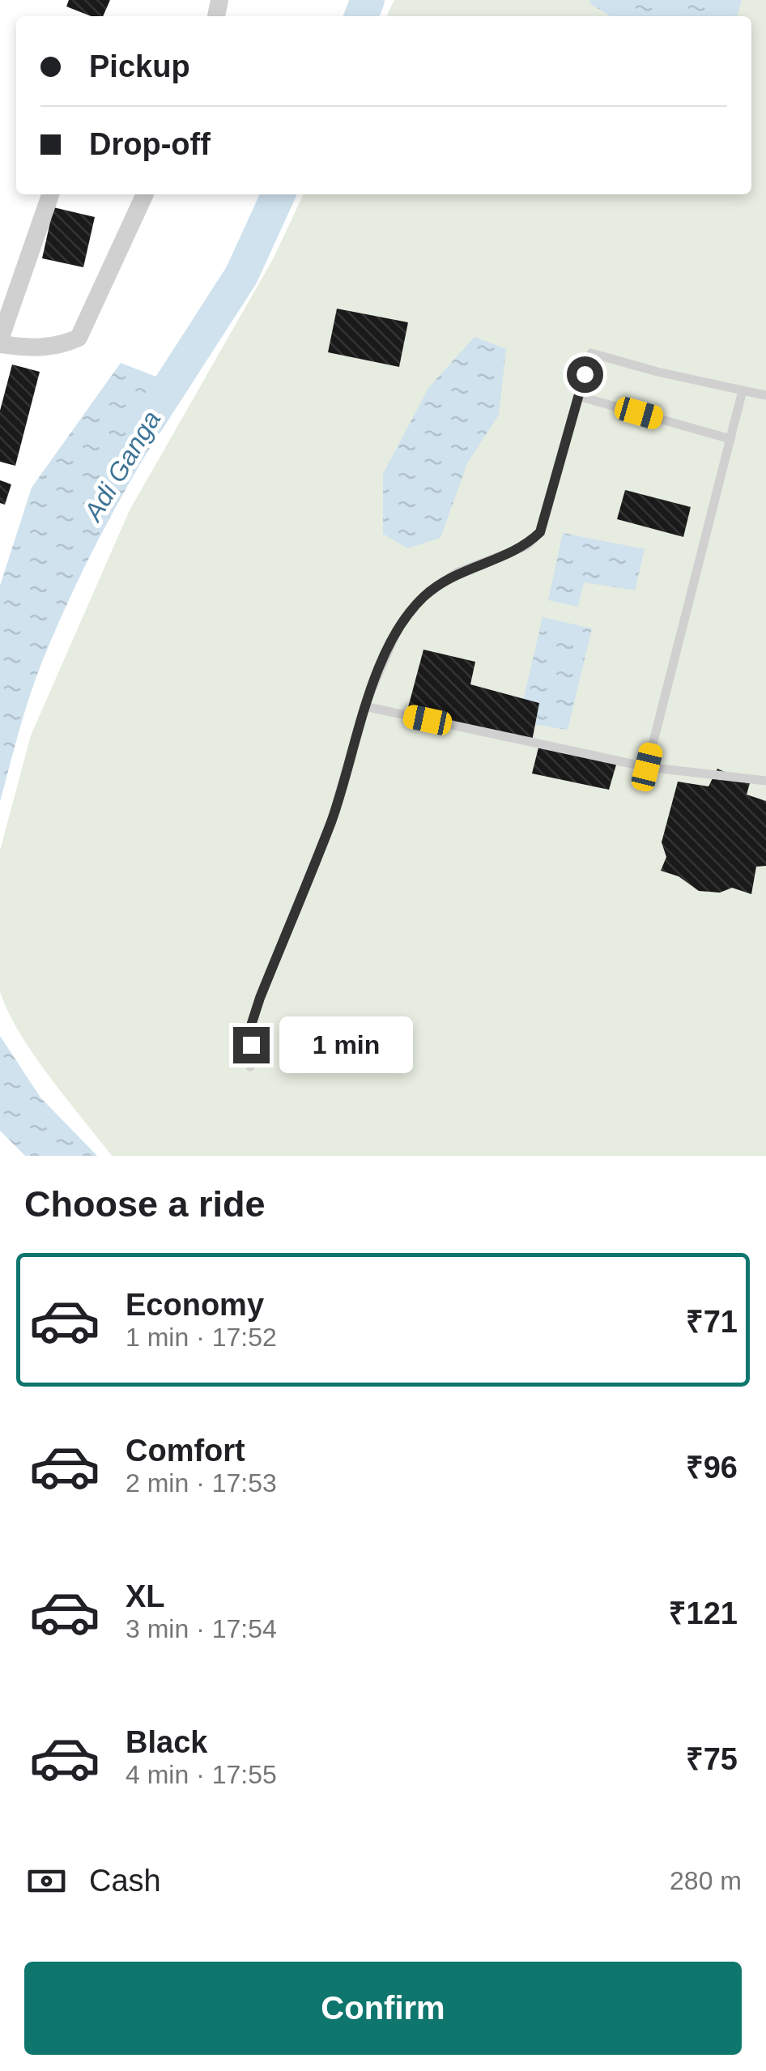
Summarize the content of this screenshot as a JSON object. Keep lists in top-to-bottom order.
{
  "water": ["Adi Ganga"],
  "page": {
    "banner": ["Pickup", "Drop-off"],
    "bubble": "1 min",
    "heading": "Choose a ride",
    "list": [
      {
        "name": "Economy",
        "note": "1 min · 17:52",
        "value": "₹71"
      },
      {
        "name": "Comfort",
        "note": "2 min · 17:53",
        "value": "₹96"
      },
      {
        "name": "XL",
        "note": "3 min · 17:54",
        "value": "₹121"
      },
      {
        "name": "Black",
        "note": "4 min · 17:55",
        "value": "₹75"
      }
    ],
    "pay": ["Cash", "280 m"],
    "buttons": "Confirm"
  }
}
